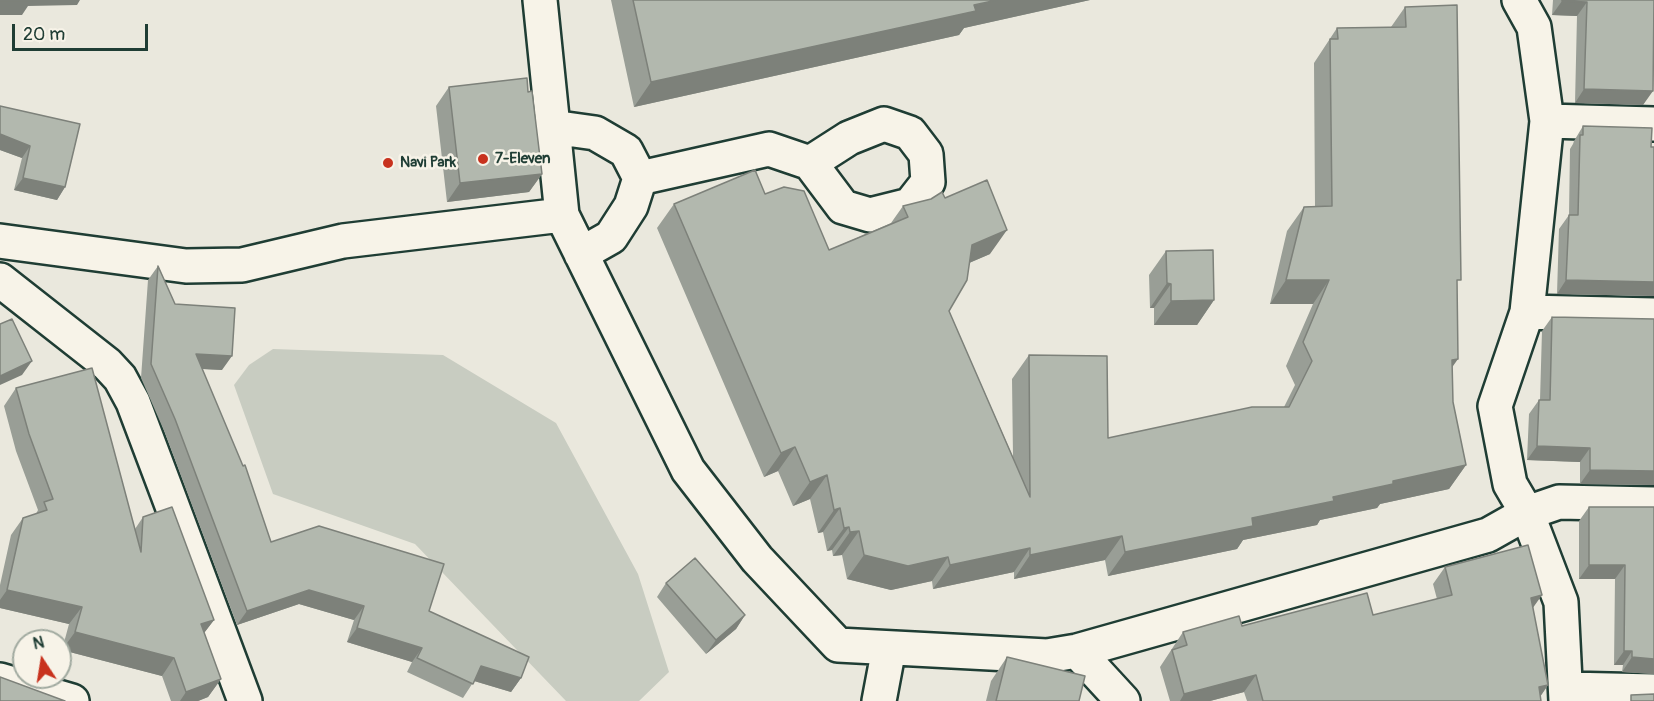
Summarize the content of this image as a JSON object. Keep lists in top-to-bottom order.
{
  "places": ["7-Eleven", "Navi Park"],
  "scale_bar": "20 m",
  "north": "top"
}
